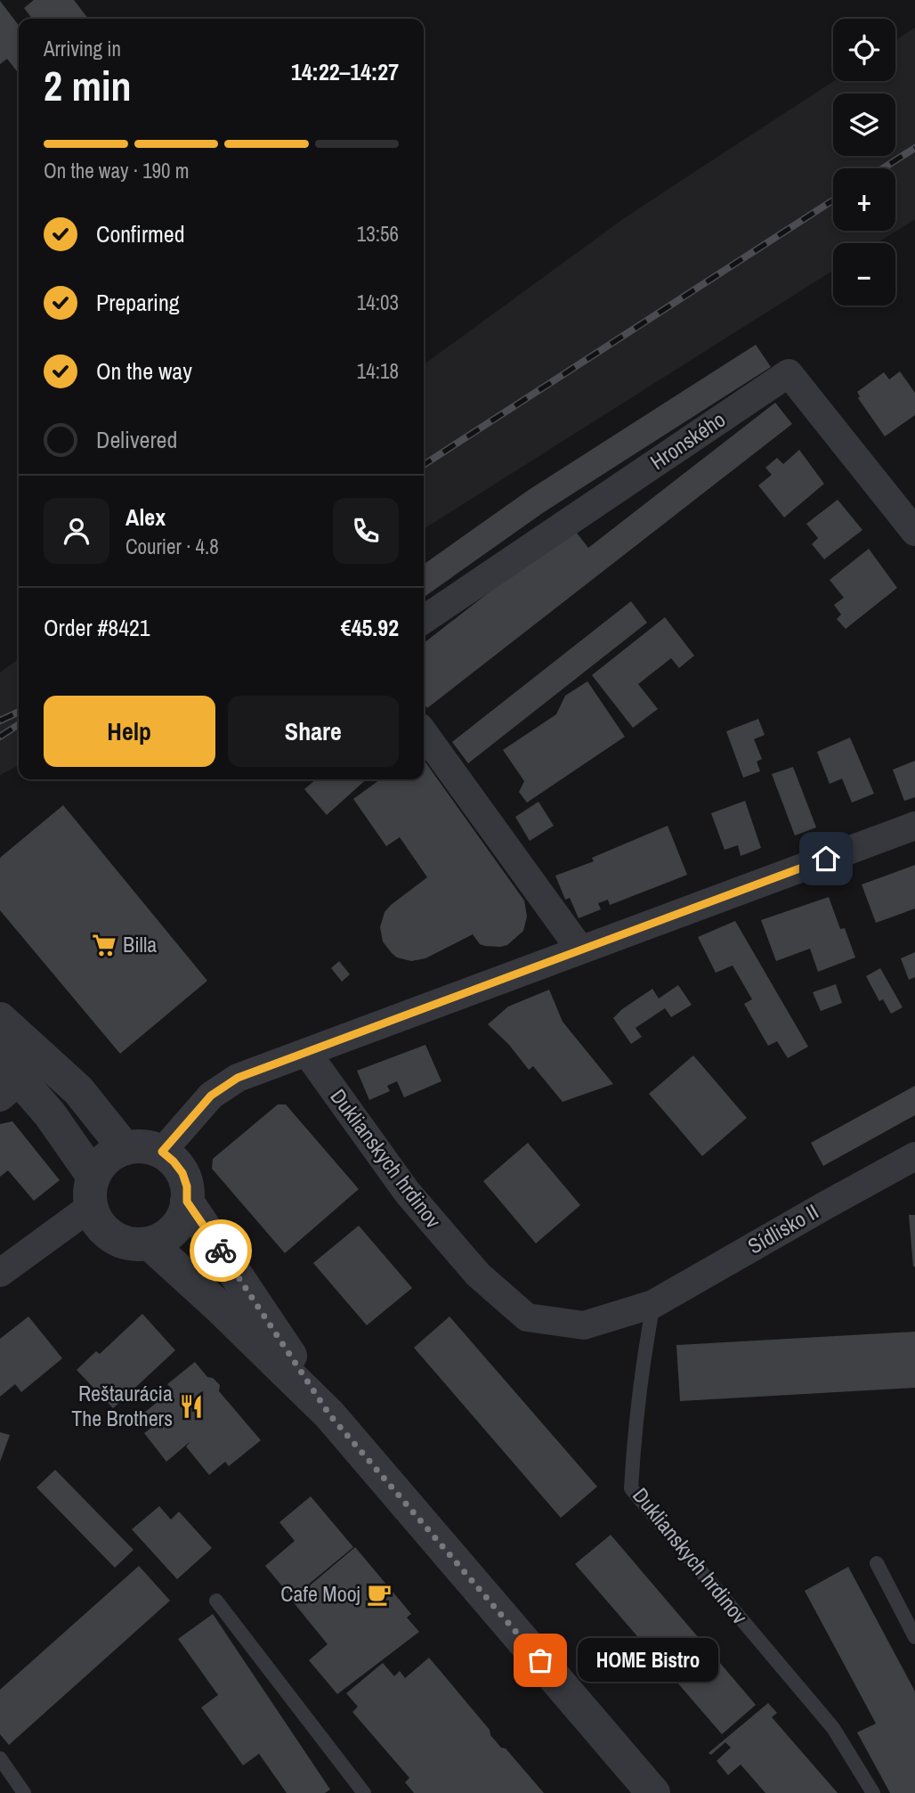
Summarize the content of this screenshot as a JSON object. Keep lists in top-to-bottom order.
{
  "streets": {
    "street": ["Hronského", "Duklianskych hrdinov", "Sídlisko II"]
  },
  "crossings": [
    ["Duklianskych hrdinov", "Sídlisko II"]
  ],
  "places": {
    "supermarket": ["Billa"],
    "restaurant": ["Reštaurácia The Brothers"],
    "cafe": ["Cafe Mooj"],
    "other": ["HOME Bistro"]
  },
  "page": {
    "map_buttons": ["+", "−"],
    "heading": ["2 min", "Arriving in", "14:22–14:27"],
    "panel": [
      "Alex",
      "Courier · 4.8",
      "Order #8421",
      "€45.92"
    ],
    "bar": "On the way · 190 m",
    "list": [
      ["Confirmed", "13:56"],
      ["Preparing", "14:03"],
      ["On the way", "14:18"],
      "Delivered"
    ],
    "buttons": ["Help", "Share"],
    "bubble": "HOME Bistro"
  }
}
